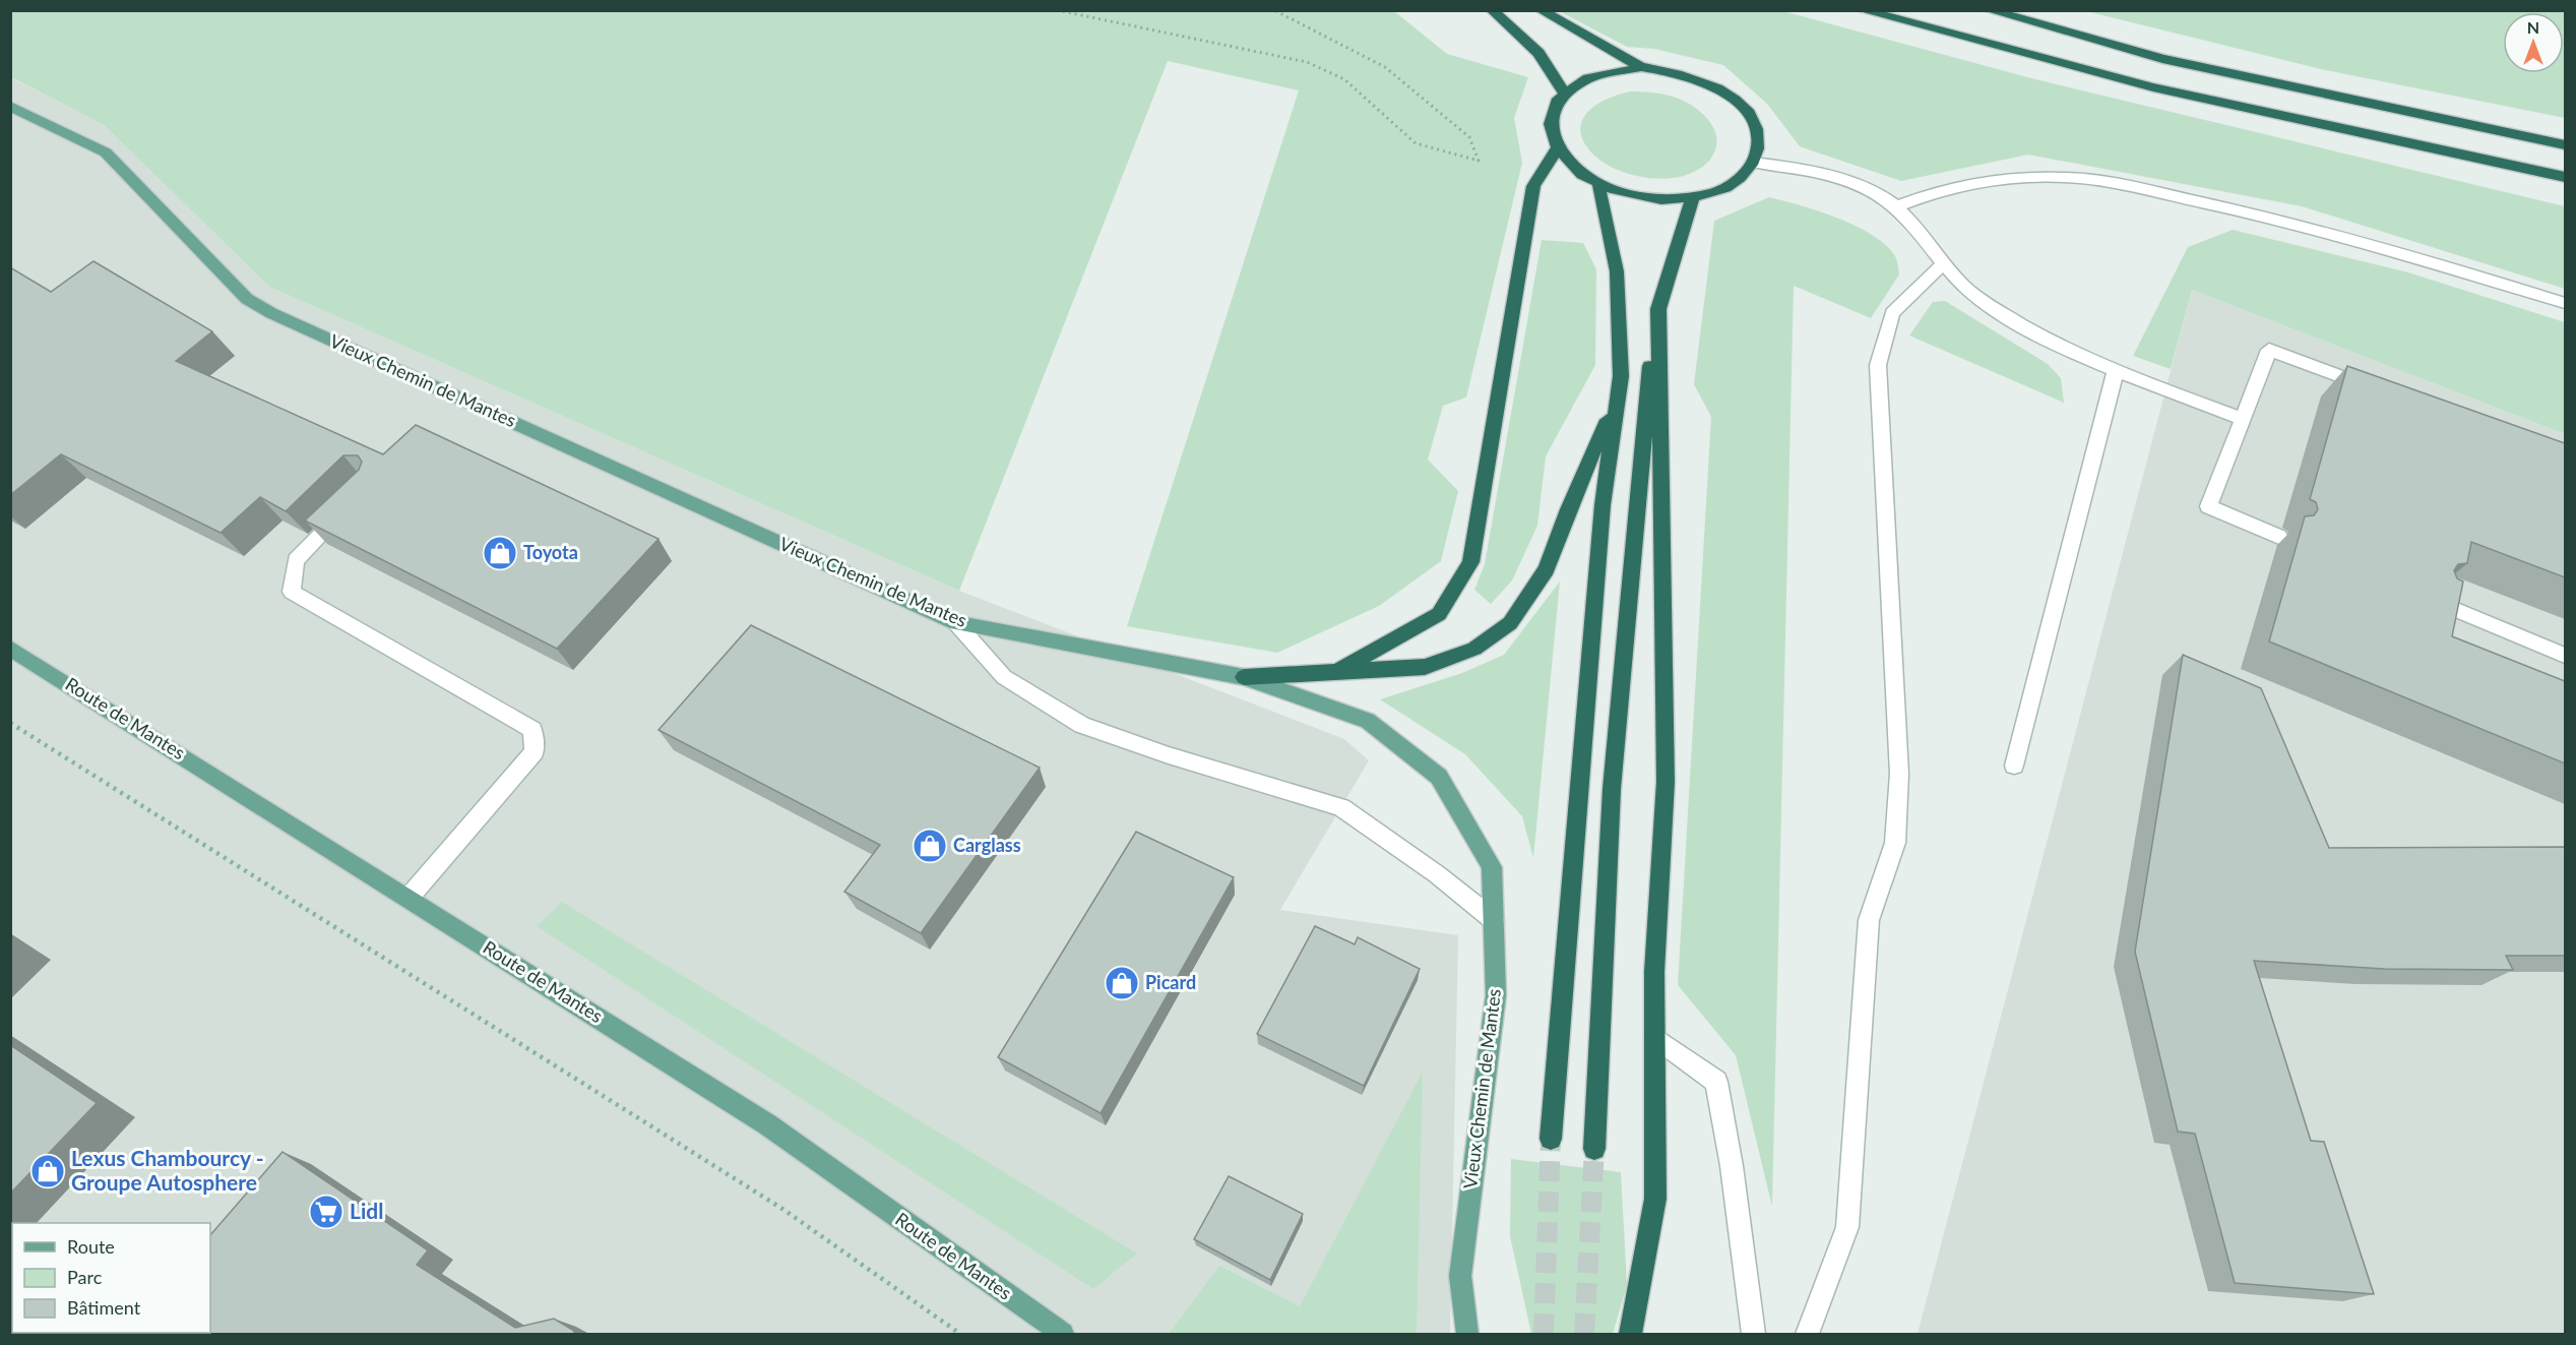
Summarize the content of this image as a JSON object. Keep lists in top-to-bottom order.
{
  "streets": {
    "main road": ["Vieux Chemin de Mantes", "Route de Mantes"]
  },
  "places": {
    "shop": [
      "Toyota",
      "Carglass",
      "Picard",
      "Lexus Chambourcy - Groupe Autosphere"
    ],
    "supermarket": ["Lidl"]
  },
  "legend": ["Route", "Parc", "Bâtiment"],
  "north": "top"
}
